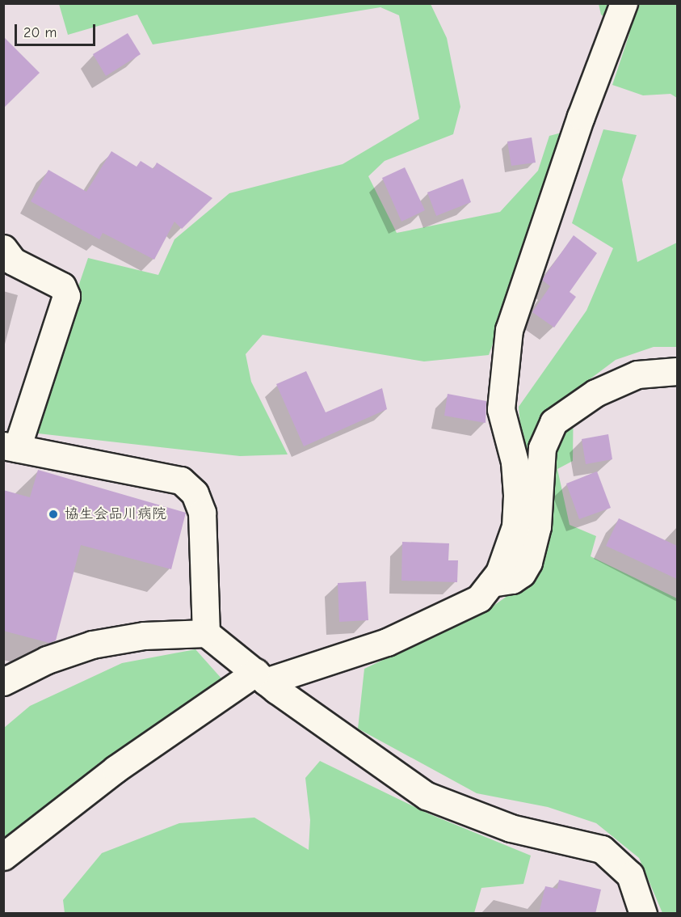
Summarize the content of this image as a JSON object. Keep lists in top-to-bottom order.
{
  "places": ["協生会品川病院"],
  "scale_bar": "20 m"
}
